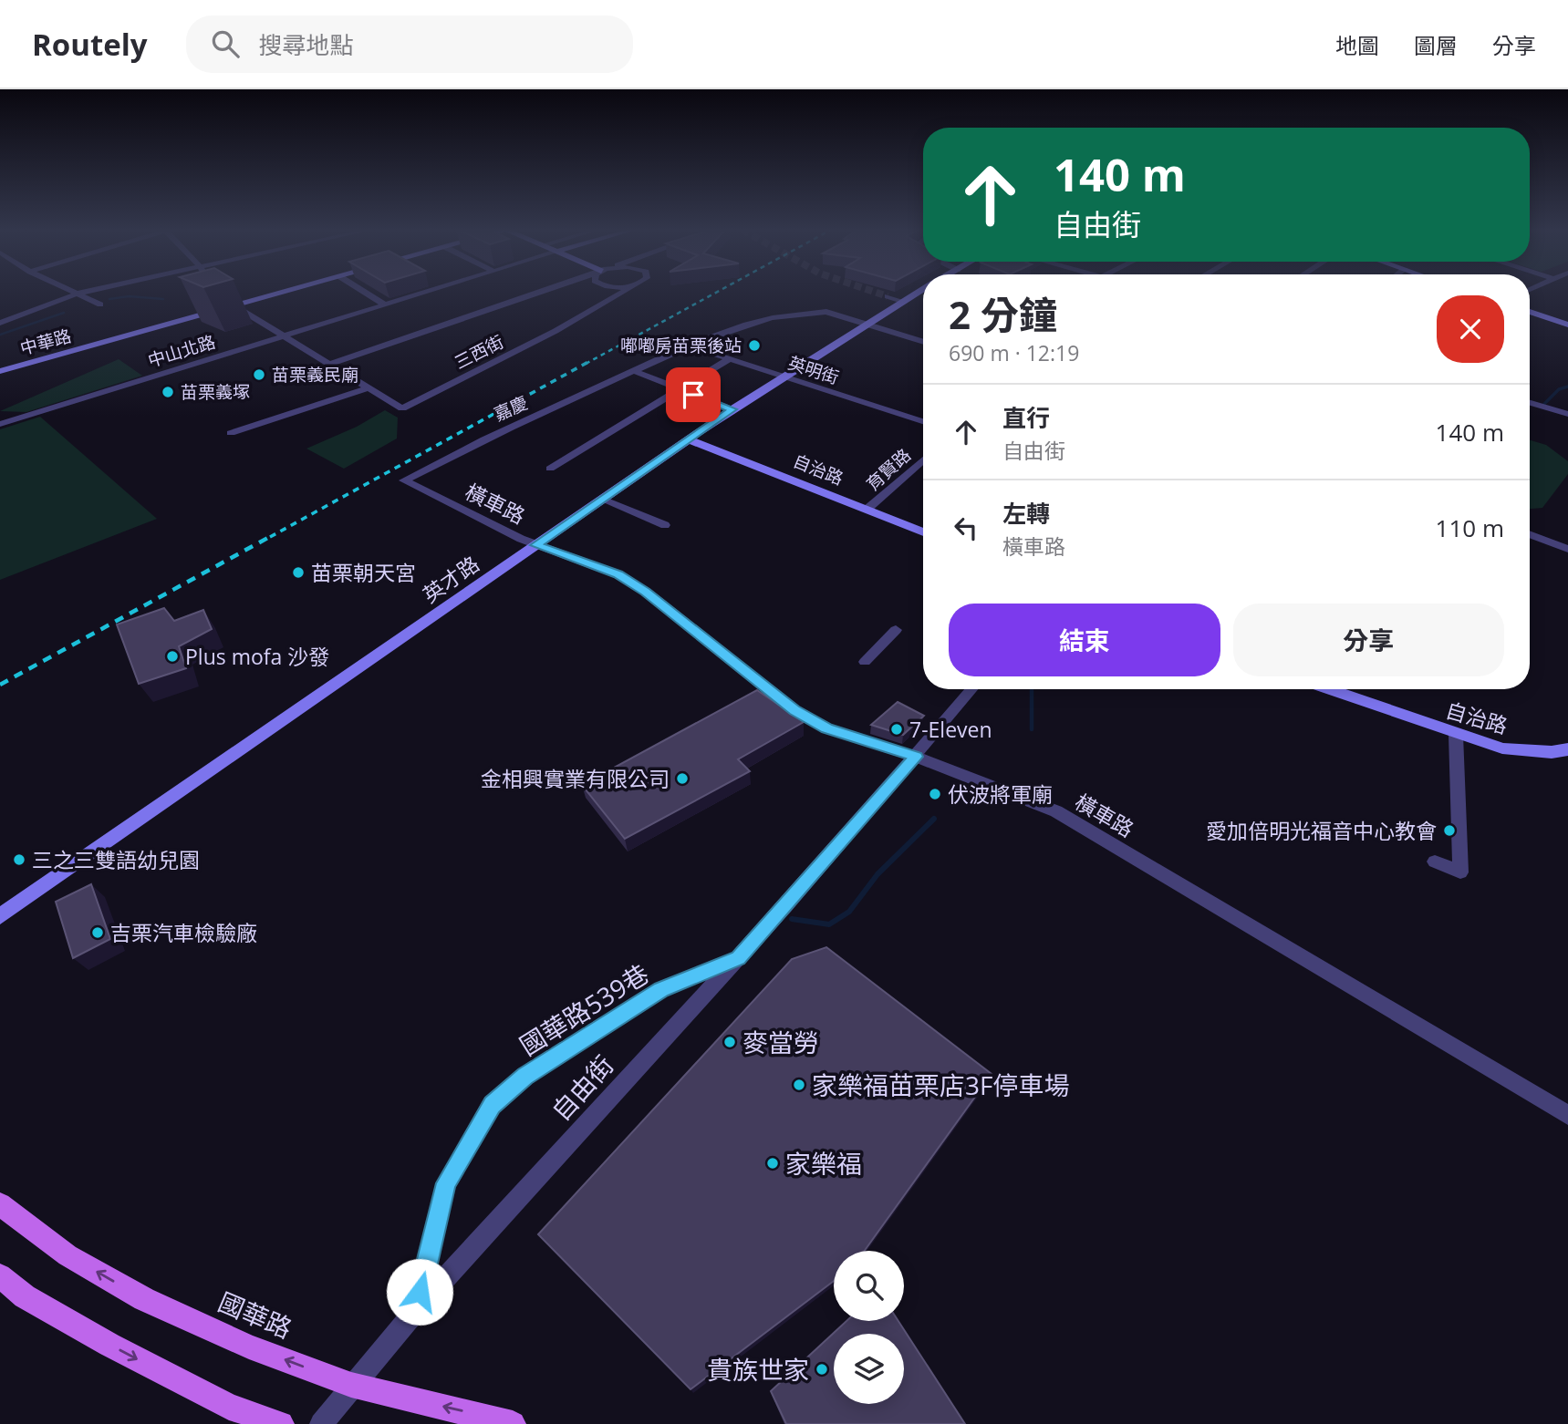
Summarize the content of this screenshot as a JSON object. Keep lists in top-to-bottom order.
{
  "streets": {
    "main road": ["國華路"],
    "street": [
      "中華路",
      "中山北路",
      "三西街",
      "英明街",
      "嘉慶",
      "自治路",
      "育賢路",
      "橫車路",
      "英才路",
      "國華路539巷",
      "自由街"
    ]
  },
  "crossings": [
    ["英明街", "嘉慶"],
    ["英明街", "英才路"],
    ["嘉慶", "橫車路"],
    ["嘉慶", "英才路"],
    ["自治路", "育賢路"],
    ["自治路", "英才路"],
    ["橫車路", "英才路"],
    ["橫車路", "自由街"],
    ["國華路539巷", "自由街"],
    ["自由街", "國華路"]
  ],
  "places": [
    "嘟嘟房苗栗後站",
    "苗栗義民廟",
    "苗栗義塚",
    "苗栗朝天宮",
    "Plus mofa 沙發",
    "7-Eleven",
    "金相興實業有限公司",
    "伏波將軍廟",
    "愛加倍明光福音中心教會",
    "三之三雙語幼兒園",
    "吉栗汽車檢驗廠",
    "麥當勞",
    "家樂福苗栗店3F停車場",
    "家樂福",
    "貴族世家"
  ],
  "page": {
    "header": "Routely",
    "search": "搜尋地點",
    "nav": ["地圖", "圖層", "分享"],
    "turn": ["140 m", "自由街"],
    "heading": ["2 分鐘", "690 m · 12:19"],
    "list": [
      {
        "name": "直行",
        "note": "自由街",
        "value": "140 m"
      },
      {
        "name": "左轉",
        "note": "橫車路",
        "value": "110 m"
      }
    ],
    "buttons": ["結束", "分享"]
  }
}
